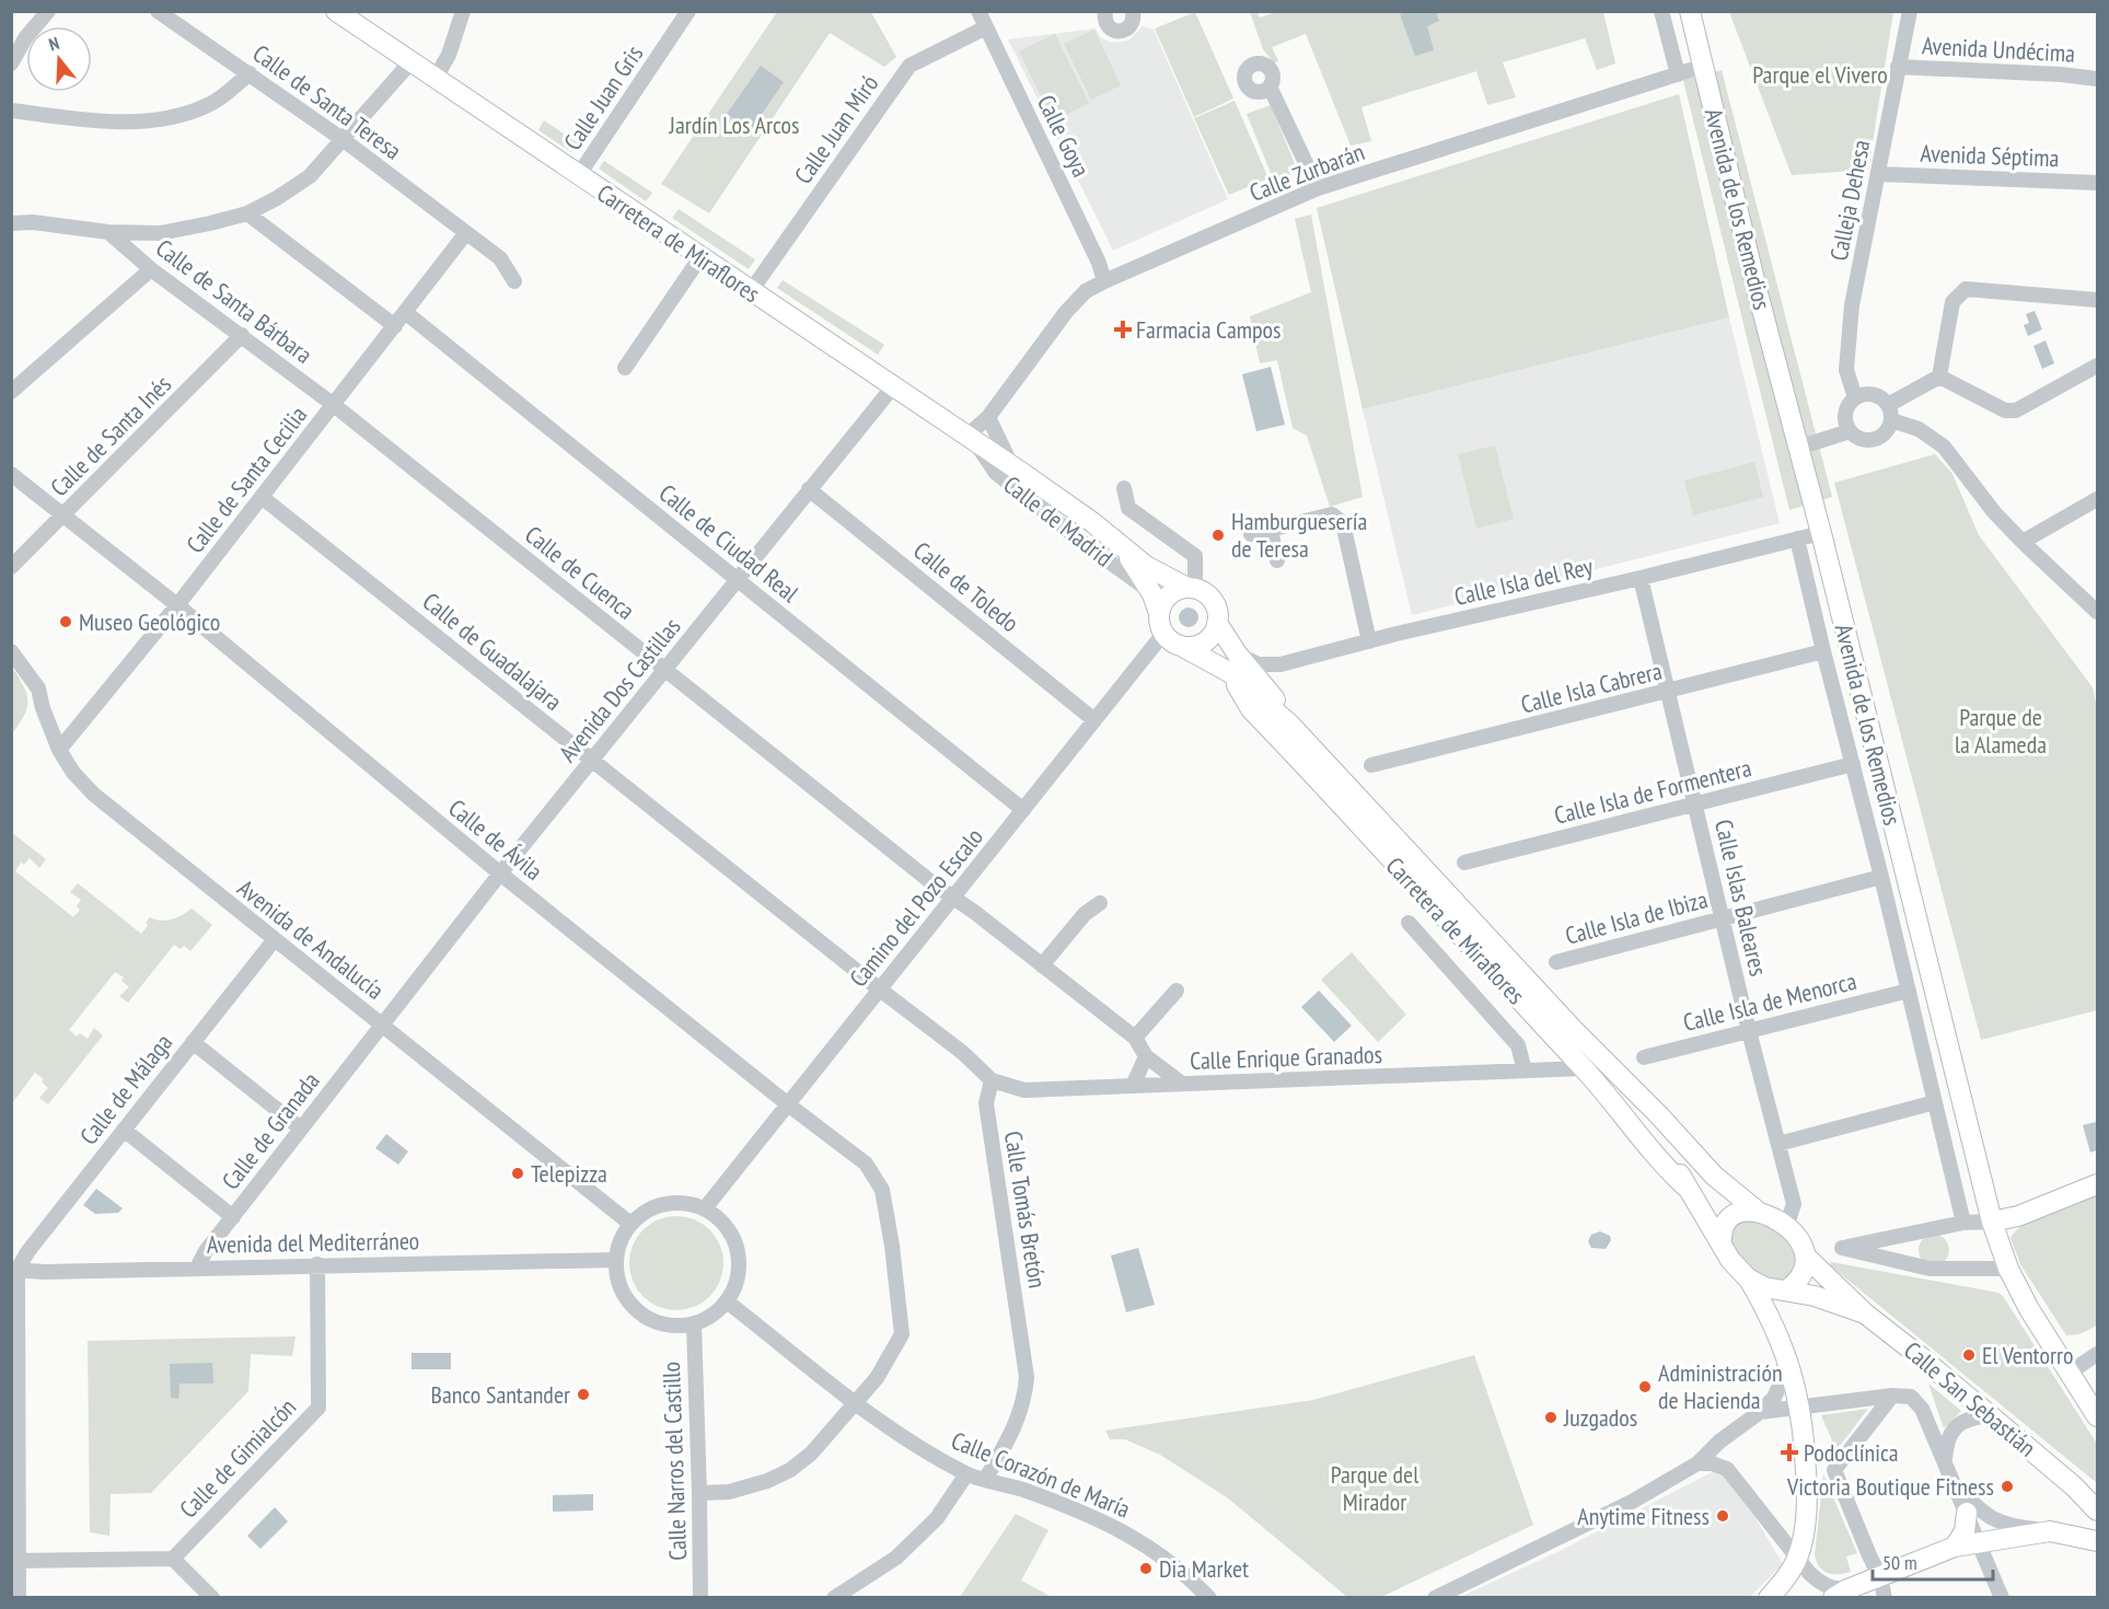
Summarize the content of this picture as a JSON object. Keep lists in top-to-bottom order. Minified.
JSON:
{"streets":{"main road":["Avenida de los Remedios","Carretera de Miraflores","Calle de Madrid","Calle San Sebastián"],"street":["Avenida Undécima","Calle Juan Gris","Calle de Santa Teresa","Calle Juan Miró","Calle Goya","Avenida Séptima","Calle Zurbarán","Calleja Dehesa","Calle de Santa Bárbara","Calle de Santa Inés","Calle de Santa Cecilia","Calle de Ciudad Real","Calle de Cuenca","Calle Isla del Rey","Calle de Toledo","Calle de Guadalajara","Calle Isla Cabrera","Avenida Dos Castillas","Calle Isla de Formentera","Calle de Ávila","Calle Islas Baleares","Camino del Pozo Escalo","Calle Isla de Ibiza","Avenida de Andalucía","Calle Isla de Menorca","Calle Enrique Granados","Calle de Málaga","Calle de Granada","Calle Tomás Bretón","Avenida del Mediterráneo","Calle de Gimialcón","Calle Narros del Castillo","Calle Corazón de María"]},"crossings":[["Avenida Undécima","Calleja Dehesa"],["Calle Juan Gris","Carretera de Miraflores"],["Calle de Santa Teresa","Calle de Santa Cecilia"],["Calle Juan Miró","Calle Goya"],["Calle Juan Miró","Carretera de Miraflores"],["Calle Goya","Calle Zurbarán"],["Avenida Séptima","Calleja Dehesa"],["Calle Zurbarán","Avenida de los Remedios"],["Calle Zurbarán","Carretera de Miraflores"],["Calle Zurbarán","Calle de Madrid"],["Avenida de los Remedios","Calle Isla del Rey"],["Avenida de los Remedios","Calle Isla Cabrera"],["Avenida de los Remedios","Calle Isla de Formentera"],["Avenida de los Remedios","Calle Isla de Ibiza"],["Avenida de los Remedios","Calle Isla de Menorca"],["Carretera de Miraflores","Calle de Madrid"],["Carretera de Miraflores","Calle Isla del Rey"],["Carretera de Miraflores","Avenida Dos Castillas"],["Carretera de Miraflores","Calle Islas Baleares"],["Carretera de Miraflores","Camino del Pozo Escalo"],["Carretera de Miraflores","Calle Enrique Granados"],["Carretera de Miraflores","Calle San Sebastián"],["Calle de Santa Bárbara","Calle de Santa Inés"],["Calle de Santa Bárbara","Calle de Santa Cecilia"],["Calle de Santa Bárbara","Calle de Cuenca"],["Calle de Santa Inés","Calle de Ávila"],["Calle de Santa Cecilia","Calle de Ciudad Real"],["Calle de Santa Cecilia","Calle de Cuenca"],["Calle de Santa Cecilia","Calle de Guadalajara"],["Calle de Santa Cecilia","Calle de Ávila"],["Calle de Santa Cecilia","Avenida de Andalucía"],["Calle de Madrid","Camino del Pozo Escalo"],["Calle de Ciudad Real","Avenida Dos Castillas"],["Calle de Ciudad Real","Camino del Pozo Escalo"],["Calle de Cuenca","Avenida Dos Castillas"],["Calle de Cuenca","Camino del Pozo Escalo"],["Calle Isla del Rey","Calle Islas Baleares"],["Calle de Toledo","Avenida Dos Castillas"],["Calle de Toledo","Camino del Pozo Escalo"],["Calle de Guadalajara","Avenida Dos Castillas"],["Calle de Guadalajara","Camino del Pozo Escalo"],["Calle Isla Cabrera","Calle Islas Baleares"],["Avenida Dos Castillas","Calle de Ávila"],["Avenida Dos Castillas","Avenida de Andalucía"],["Avenida Dos Castillas","Calle de Granada"],["Calle Isla de Formentera","Calle Islas Baleares"],["Calle de Ávila","Camino del Pozo Escalo"],["Calle de Ávila","Calle Narros del Castillo"],["Calle de Ávila","Calle Corazón de María"],["Calle Islas Baleares","Calle Isla de Ibiza"],["Calle Islas Baleares","Calle Isla de Menorca"],["Calle Islas Baleares","Calle San Sebastián"],["Camino del Pozo Escalo","Avenida de Andalucía"],["Camino del Pozo Escalo","Avenida del Mediterráneo"],["Camino del Pozo Escalo","Calle Narros del Castillo"],["Camino del Pozo Escalo","Calle Corazón de María"],["Avenida de Andalucía","Calle de Málaga"],["Avenida de Andalucía","Calle de Granada"],["Avenida de Andalucía","Avenida del Mediterráneo"],["Avenida de Andalucía","Calle Narros del Castillo"],["Avenida de Andalucía","Calle Corazón de María"],["Calle Enrique Granados","Calle Tomás Bretón"],["Calle de Málaga","Avenida del Mediterráneo"],["Calle de Granada","Avenida del Mediterráneo"],["Calle Tomás Bretón","Calle Corazón de María"],["Avenida del Mediterráneo","Calle de Gimialcón"],["Avenida del Mediterráneo","Calle Narros del Castillo"],["Avenida del Mediterráneo","Calle Corazón de María"],["Calle Narros del Castillo","Calle Corazón de María"]],"parks":["Parque el Vivero","Jardín Los Arcos","Parque de la Alameda","Parque del Mirador"],"places":{"health":["Farmacia Campos","Podoclínica"],"other":["Hamburguesería de Teresa","Museo Geológico","Telepizza","El Ventorro","Administración de Hacienda","Banco Santander","Juzgados","Victoria Boutique Fitness","Anytime Fitness","Dia Market"]},"scale_bar":"50 m","north":"top"}
